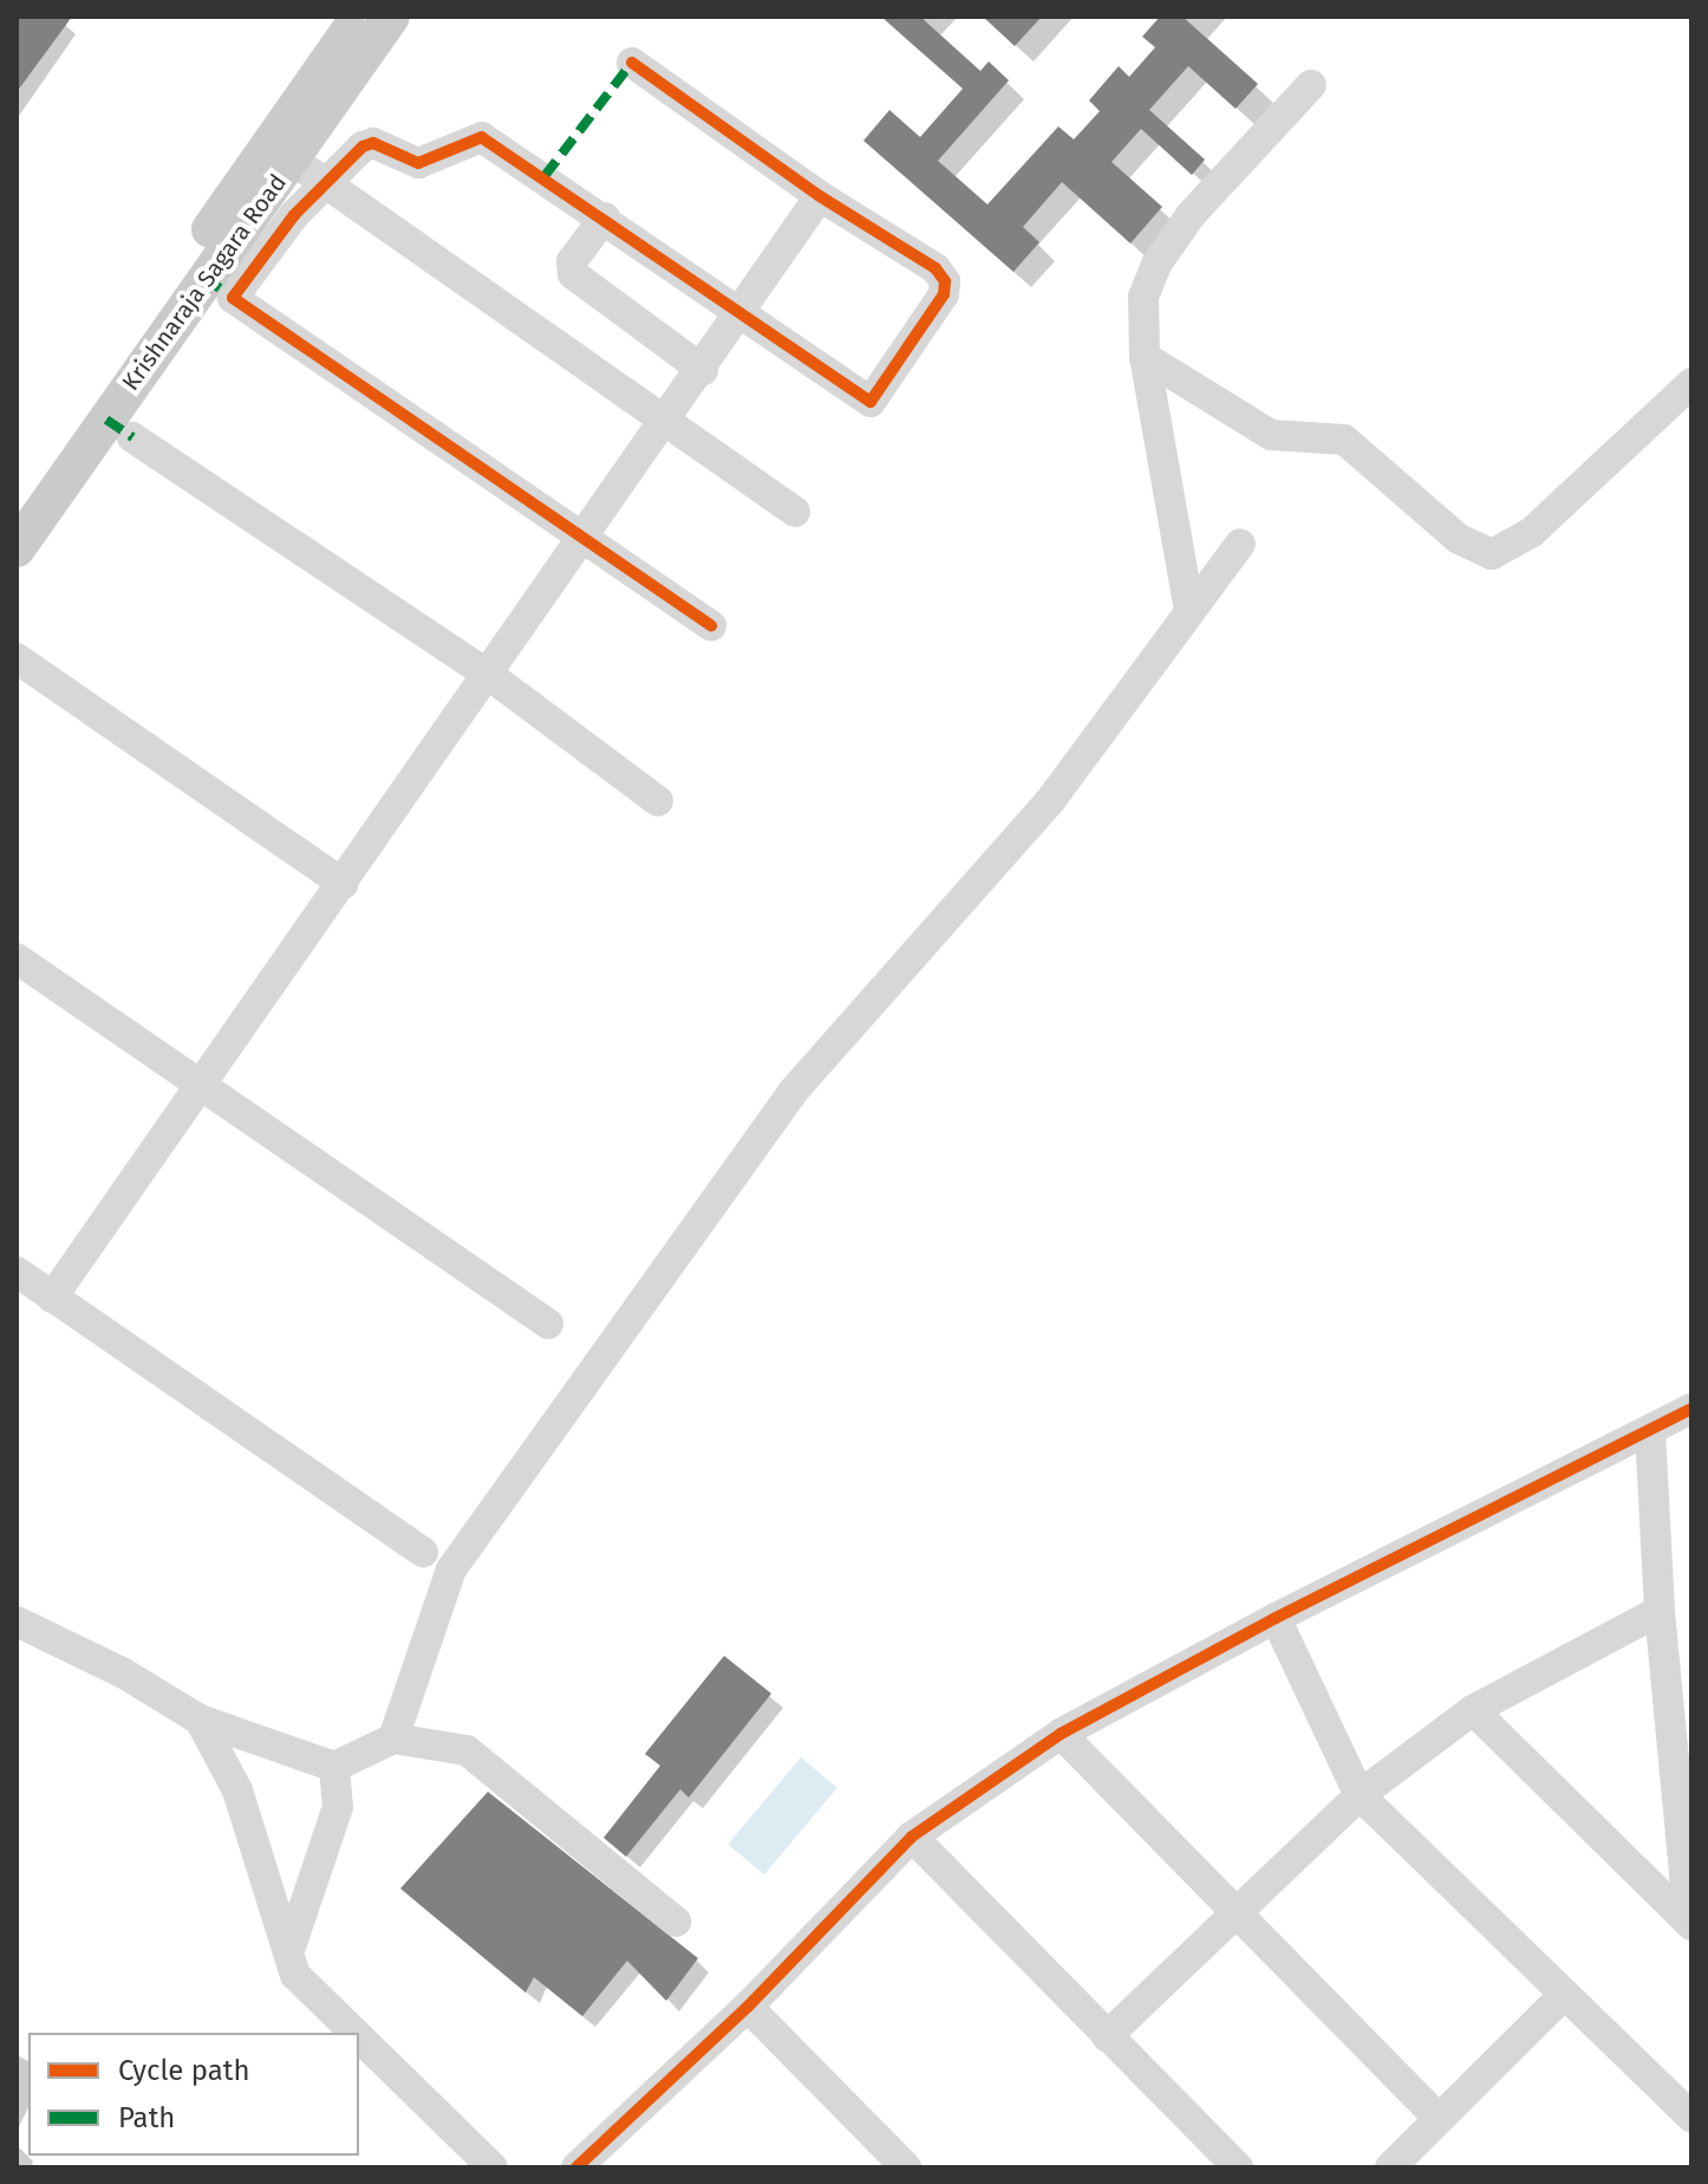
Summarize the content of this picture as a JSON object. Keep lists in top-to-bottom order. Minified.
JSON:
{"streets":{"main road":["Krishnaraja Sagara Road"]},"legend":["Cycle path","Path"]}
